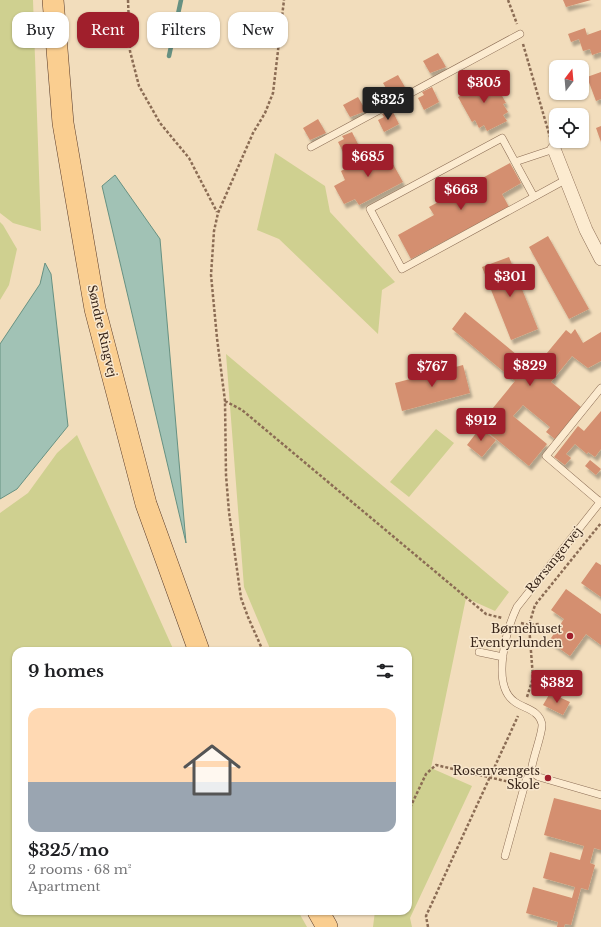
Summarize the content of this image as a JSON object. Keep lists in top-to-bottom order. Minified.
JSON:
{"streets":{"main road":["Søndre Ringvej"],"lane":["Rørsangervej"]},"places":["Børnehuset Eventyrlunden","Rosenvængets Skole"],"north":"top","page":{"chip":["Buy","Rent","Filters","New"],"price":["$305","$325","$685","$663","$301","$829","$767","$912","$382"],"heading":"9 homes","list":[{"name":"$325/mo","note":"2 rooms · 68 m² · Apartment"}]}}
